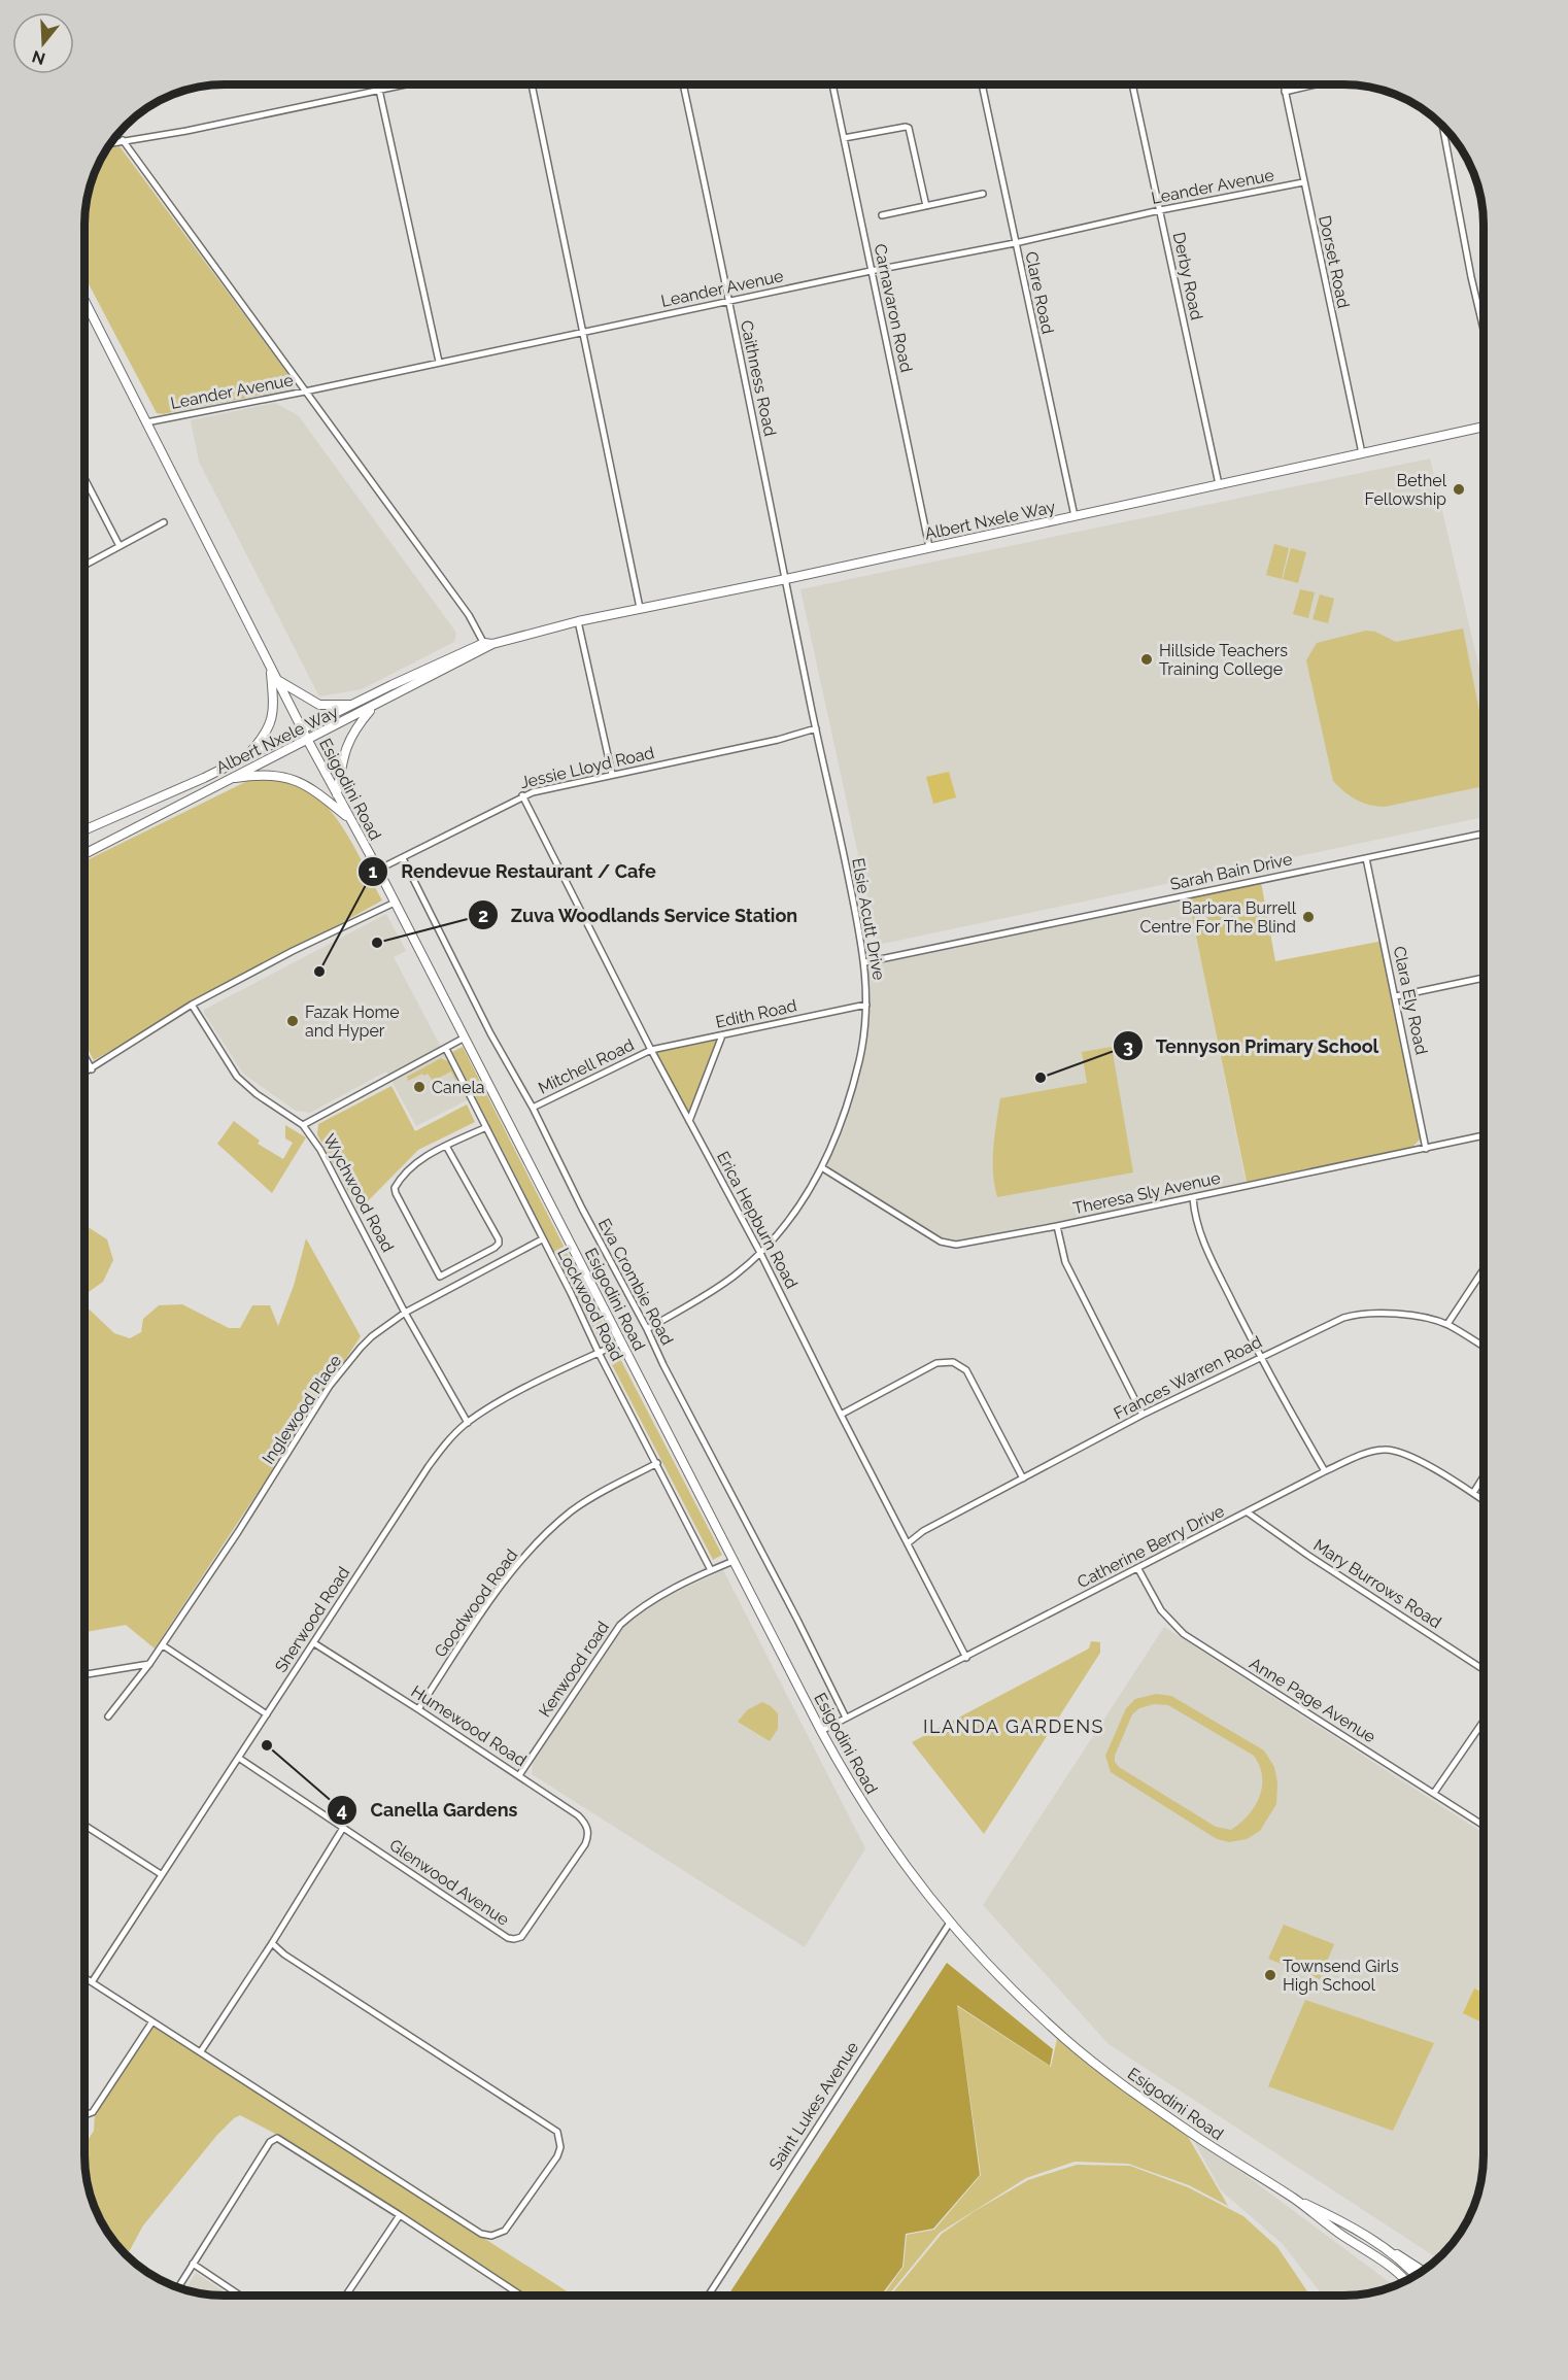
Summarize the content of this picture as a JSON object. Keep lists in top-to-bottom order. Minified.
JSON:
{"streets":{"main road":["Albert Nxele Way","Esigodini Road"],"street":["Leander Avenue","Dorset Road","Derby Road","Clare Road","Carnavaron Road","Caithness Road","Jessie Lloyd Road","Sarah Bain Drive","Elsie Acutt Drive","Clara Ely Road","Edith Road","Mitchell Road","Wychwood Road","Theresa Sly Avenue","Erica Hepburn Road","Eva Crombie Road","Lockwood Road","Frances Warren Road","Inglewood Place","Catherine Berry Drive","Mary Burrows Road","Goodwood Road","Sherwood Road","Kenwood road","Anne Page Avenue","Humewood Road","Glenwood Avenue","Saint Lukes Avenue"]},"crossings":[["Leander Avenue","Dorset Road"],["Leander Avenue","Derby Road"],["Leander Avenue","Clare Road"],["Leander Avenue","Carnavaron Road"],["Leander Avenue","Caithness Road"],["Leander Avenue","Esigodini Road"],["Dorset Road","Albert Nxele Way"],["Derby Road","Albert Nxele Way"],["Clare Road","Albert Nxele Way"],["Carnavaron Road","Albert Nxele Way"],["Caithness Road","Albert Nxele Way"],["Caithness Road","Elsie Acutt Drive"],["Albert Nxele Way","Esigodini Road"],["Albert Nxele Way","Elsie Acutt Drive"],["Jessie Lloyd Road","Esigodini Road"],["Jessie Lloyd Road","Elsie Acutt Drive"],["Jessie Lloyd Road","Erica Hepburn Road"],["Jessie Lloyd Road","Eva Crombie Road"],["Esigodini Road","Catherine Berry Drive"],["Esigodini Road","Sherwood Road"],["Esigodini Road","Kenwood road"],["Esigodini Road","Saint Lukes Avenue"],["Sarah Bain Drive","Elsie Acutt Drive"],["Sarah Bain Drive","Clara Ely Road"],["Elsie Acutt Drive","Edith Road"],["Elsie Acutt Drive","Theresa Sly Avenue"],["Elsie Acutt Drive","Erica Hepburn Road"],["Elsie Acutt Drive","Eva Crombie Road"],["Clara Ely Road","Theresa Sly Avenue"],["Edith Road","Mitchell Road"],["Edith Road","Erica Hepburn Road"],["Mitchell Road","Erica Hepburn Road"],["Mitchell Road","Eva Crombie Road"],["Wychwood Road","Inglewood Place"],["Wychwood Road","Sherwood Road"],["Erica Hepburn Road","Frances Warren Road"],["Erica Hepburn Road","Catherine Berry Drive"],["Eva Crombie Road","Catherine Berry Drive"],["Lockwood Road","Inglewood Place"],["Lockwood Road","Goodwood Road"],["Lockwood Road","Sherwood Road"],["Lockwood Road","Kenwood road"],["Catherine Berry Drive","Mary Burrows Road"],["Catherine Berry Drive","Anne Page Avenue"],["Goodwood Road","Humewood Road"],["Sherwood Road","Humewood Road"],["Sherwood Road","Glenwood Avenue"],["Kenwood road","Humewood Road"],["Humewood Road","Glenwood Avenue"]],"districts":["ILANDA GARDENS"],"places":["Bethel Fellowship","Hillside Teachers Training College","Barbara Burrell Centre For The Blind","Zuva Woodlands Service Station","Rendevue Restaurant / Cafe","Fazak Home and Hyper","Tennyson Primary School","Canela","Canella Gardens","Townsend Girls High School"],"north":"bottom"}
